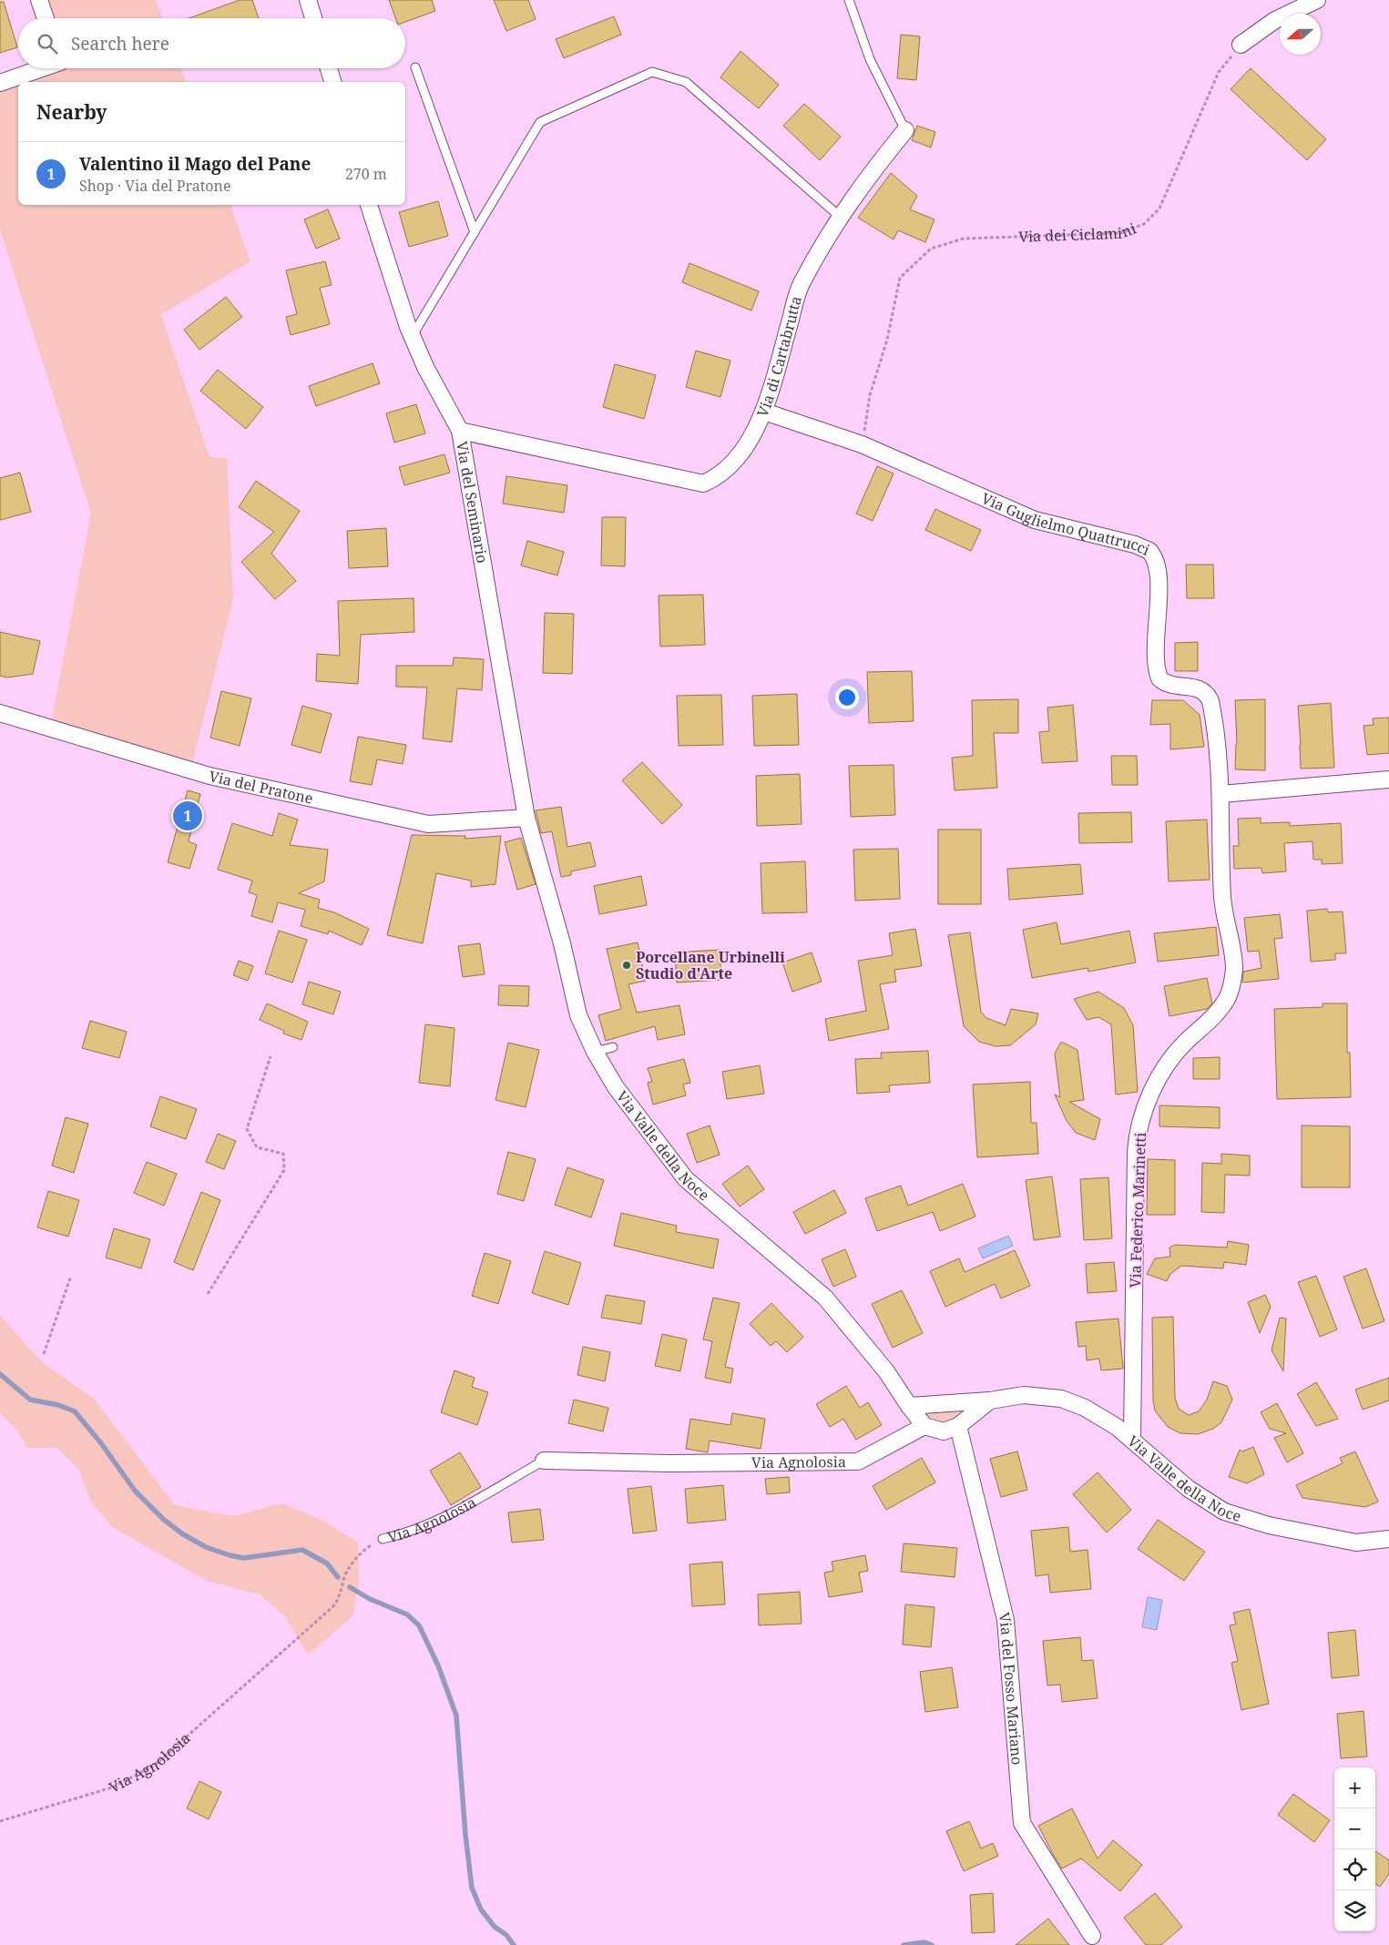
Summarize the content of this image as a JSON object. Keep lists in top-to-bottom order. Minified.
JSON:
{"streets":{"street":["Via di Cartabrutta","Via del Seminario","Via Guglielmo Quattrucci","Via del Pratone","Via Valle della Noce","Via Federico Marinetti","Via Agnolosia","Via del Fosso Mariano"],"path":["Via dei Ciclamini"]},"crossings":[["Via dei Ciclamini","Via Guglielmo Quattrucci"],["Via di Cartabrutta","Via del Seminario"],["Via di Cartabrutta","Via Guglielmo Quattrucci"],["Via del Seminario","Via del Pratone"],["Via del Seminario","Via Valle della Noce"],["Via Guglielmo Quattrucci","Via Federico Marinetti"],["Via del Pratone","Via Valle della Noce"],["Via Valle della Noce","Via Federico Marinetti"],["Via Valle della Noce","Via Agnolosia"]],"places":["Porcellane Urbinelli Studio d'Arte"],"north":"left","page":{"search":"Search here","heading":"Nearby","list":[{"mark":"1","name":"Valentino il Mago del Pane","note":"Shop · Via del Pratone","value":"270 m"}],"pins":"1","map_buttons":["+","−"]}}
